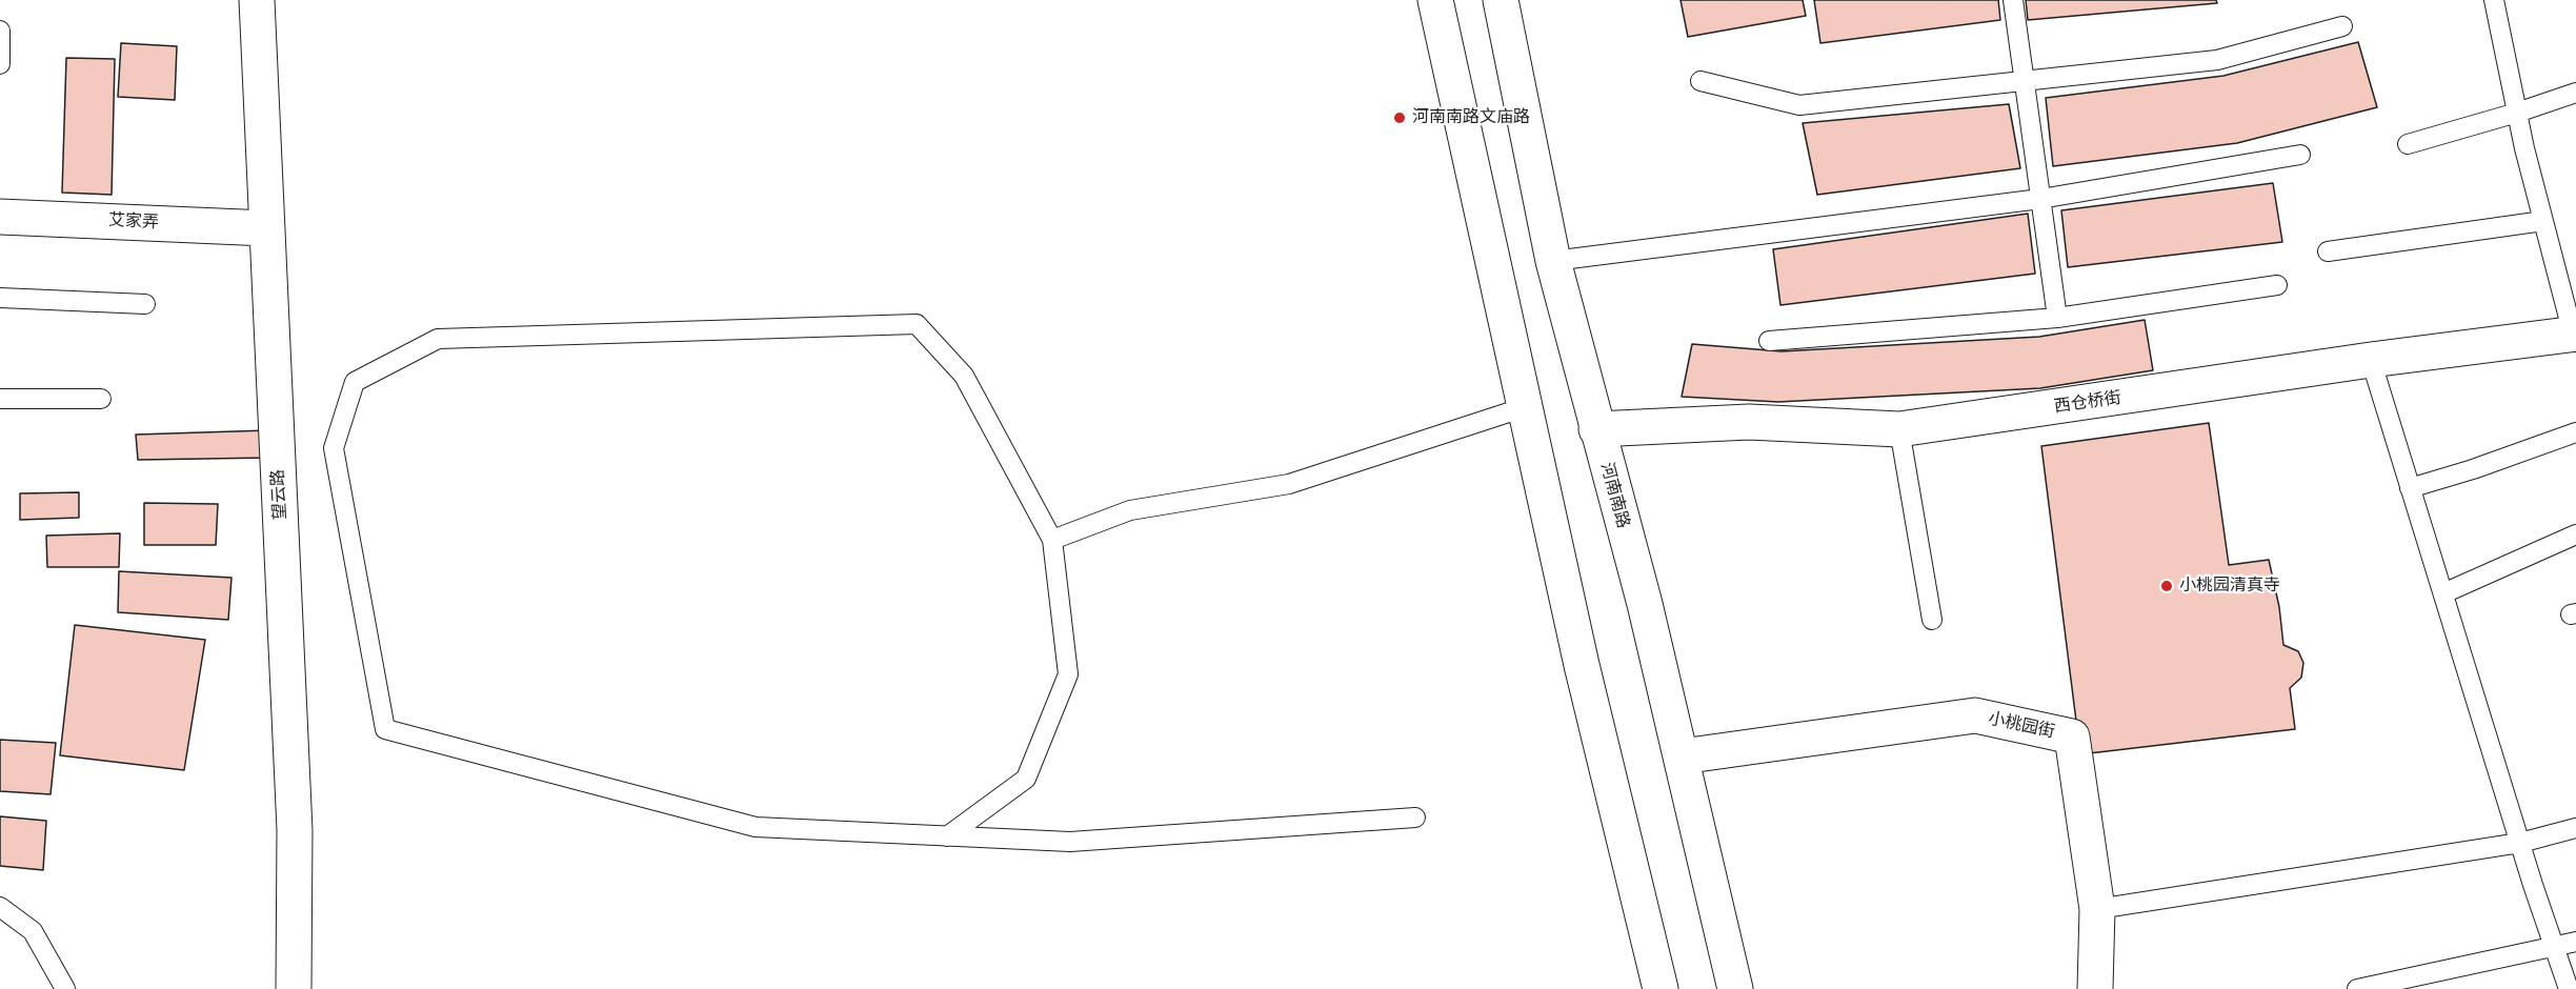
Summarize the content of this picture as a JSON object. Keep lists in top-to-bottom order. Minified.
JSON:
{"streets":{"street":["艾家弄","西仓桥街","望云路","河南南路","小桃园街"]},"crossings":[["艾家弄","望云路"],["西仓桥街","河南南路"],["河南南路","小桃园街"]],"places":["河南南路文庙路","小桃园清真寺"]}
